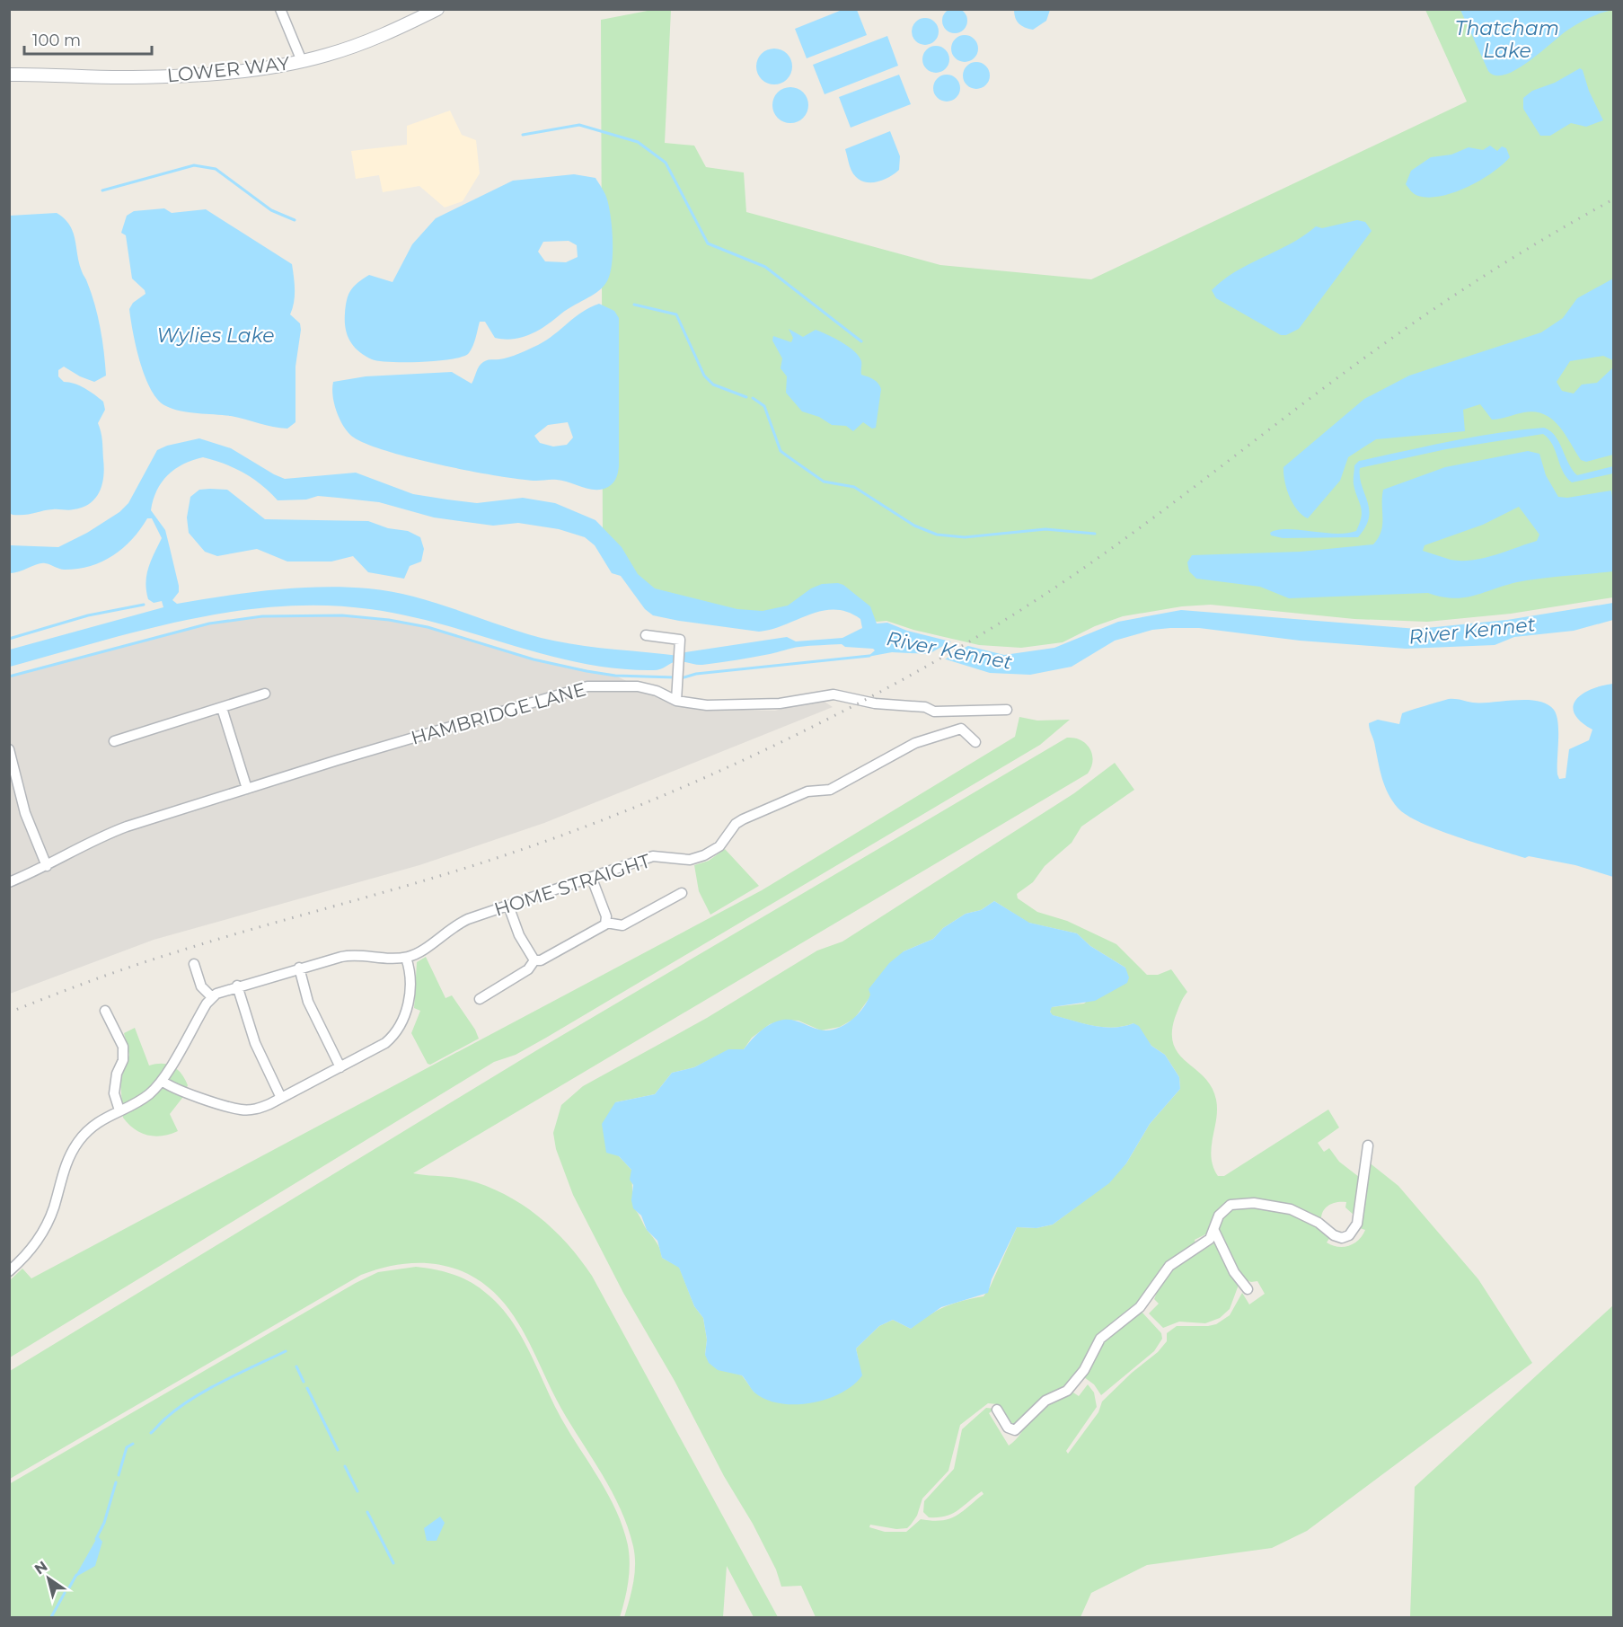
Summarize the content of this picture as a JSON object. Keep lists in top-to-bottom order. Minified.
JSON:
{"streets":{"street":["LOWER WAY","HAMBRIDGE LANE","HOME STRAIGHT"]},"water":["Thatcham Lake","Wylies Lake","River Kennet"],"scale_bar":"100 m","north":"top left"}
